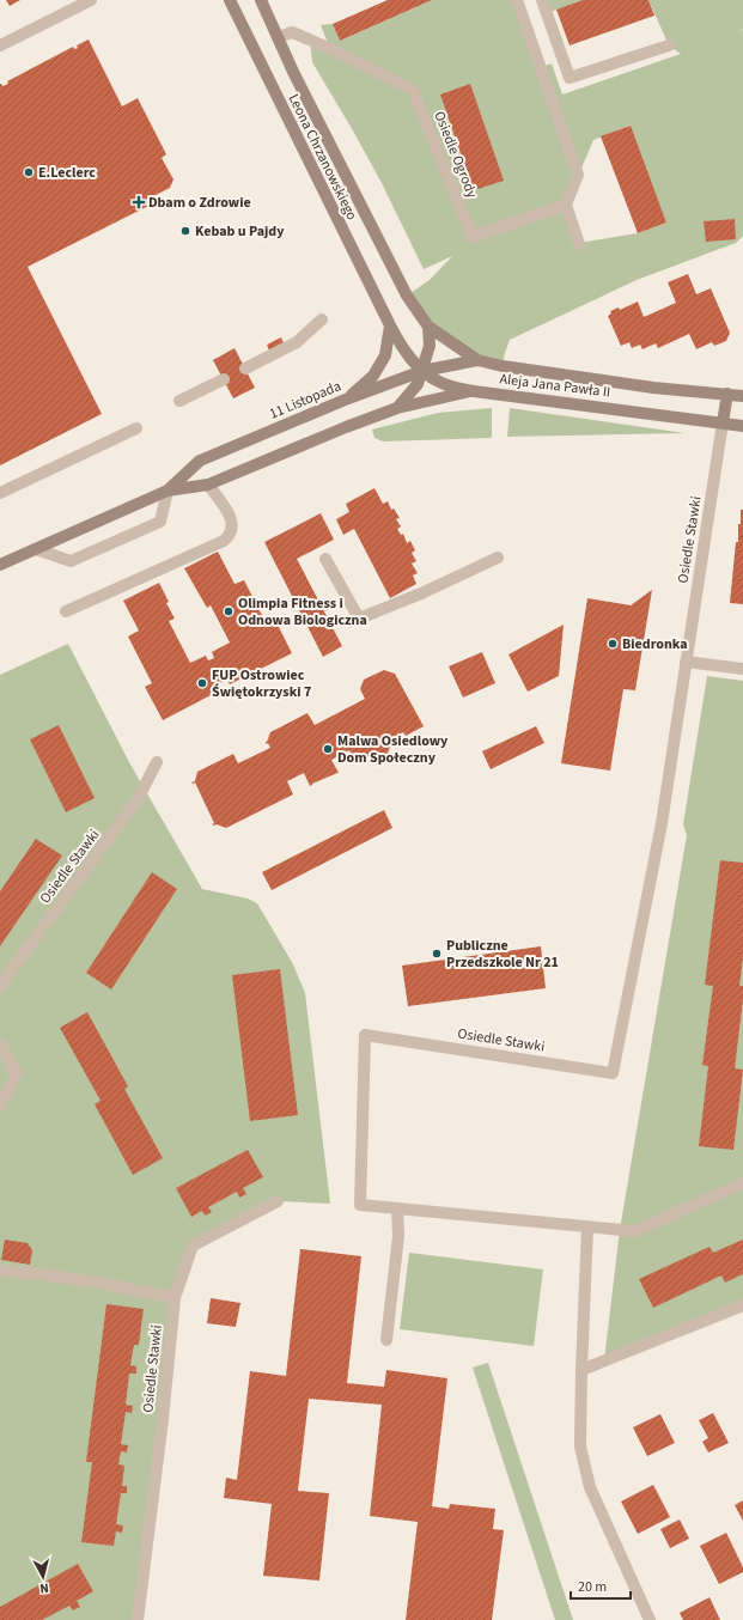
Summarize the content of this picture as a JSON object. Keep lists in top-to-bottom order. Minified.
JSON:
{"streets":{"street":["Osiedle Ogrody","Leona Chrzanowskiego","Aleja Jana Pawła II","11 Listopada","Osiedle Stawki"]},"crossings":[["Osiedle Ogrody","Leona Chrzanowskiego"],["Leona Chrzanowskiego","Aleja Jana Pawła II"],["Leona Chrzanowskiego","11 Listopada"],["Aleja Jana Pawła II","11 Listopada"],["Aleja Jana Pawła II","Osiedle Stawki"]],"places":{"other":["E.Leclerc","Kebab u Pajdy","Olimpia Fitness i Odnowa Biologiczna","Biedronka","FUP Ostrowiec Świętokrzyski 7","Malwa Osiedlowy Dom Społeczny","Publiczne Przedszkole Nr 21"],"health":["Dbam o Zdrowie"]},"scale_bar":"20 m","north":"bottom"}
